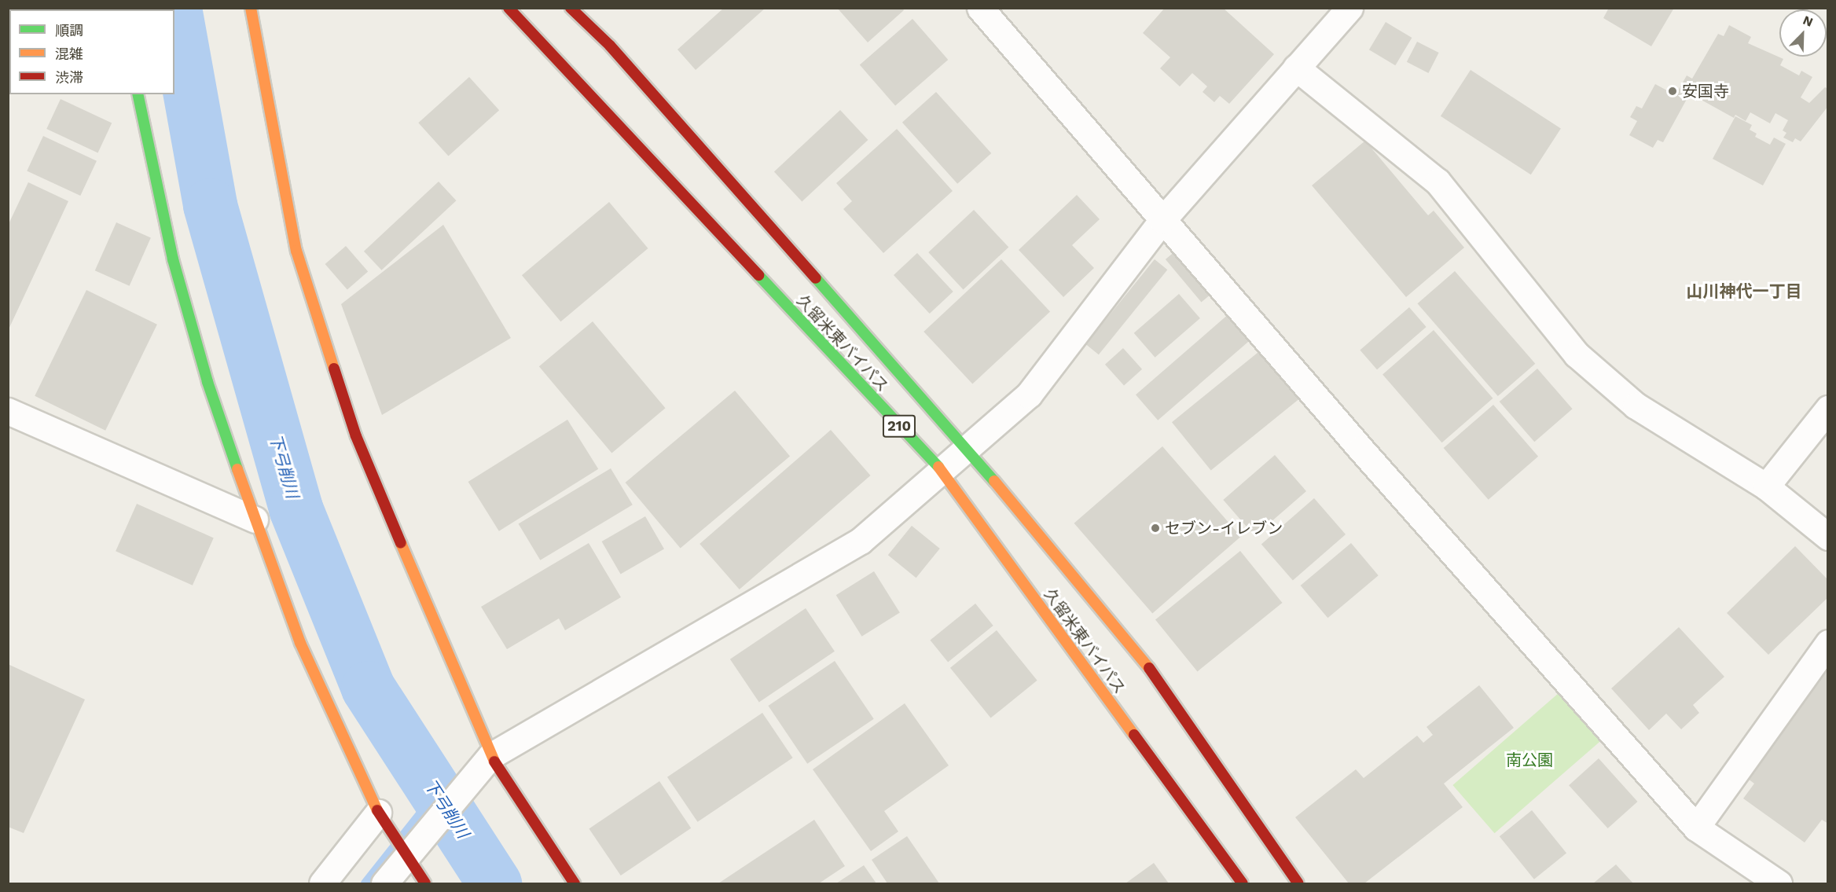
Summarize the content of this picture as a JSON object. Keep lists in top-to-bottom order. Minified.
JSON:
{"streets":{"main road":["久留米東バイパス","210"]},"districts":["山川神代一丁目"],"water":["下弓削川"],"parks":["南公園"],"places":["安国寺","セブン-イレブン"],"legend":["順調","混雑","渋滞"],"north":"top right"}
